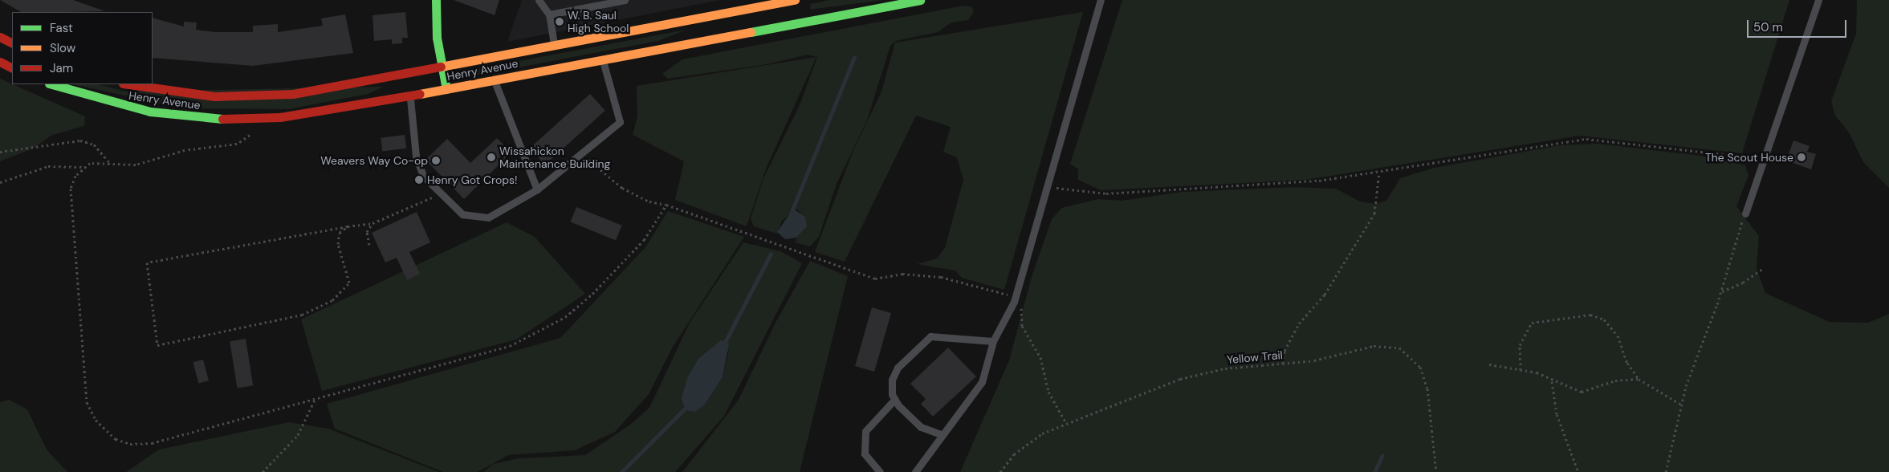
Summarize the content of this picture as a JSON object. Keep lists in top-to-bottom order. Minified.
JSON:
{"streets":{"main road":["Henry Avenue"],"path":["Yellow Trail"]},"places":["W. B. Saul High School","Wissahickon Maintenance Building","The Scout House","Weavers Way Co-op","Henry Got Crops!"],"legend":["Fast","Slow","Jam"],"scale_bar":"50 m"}
